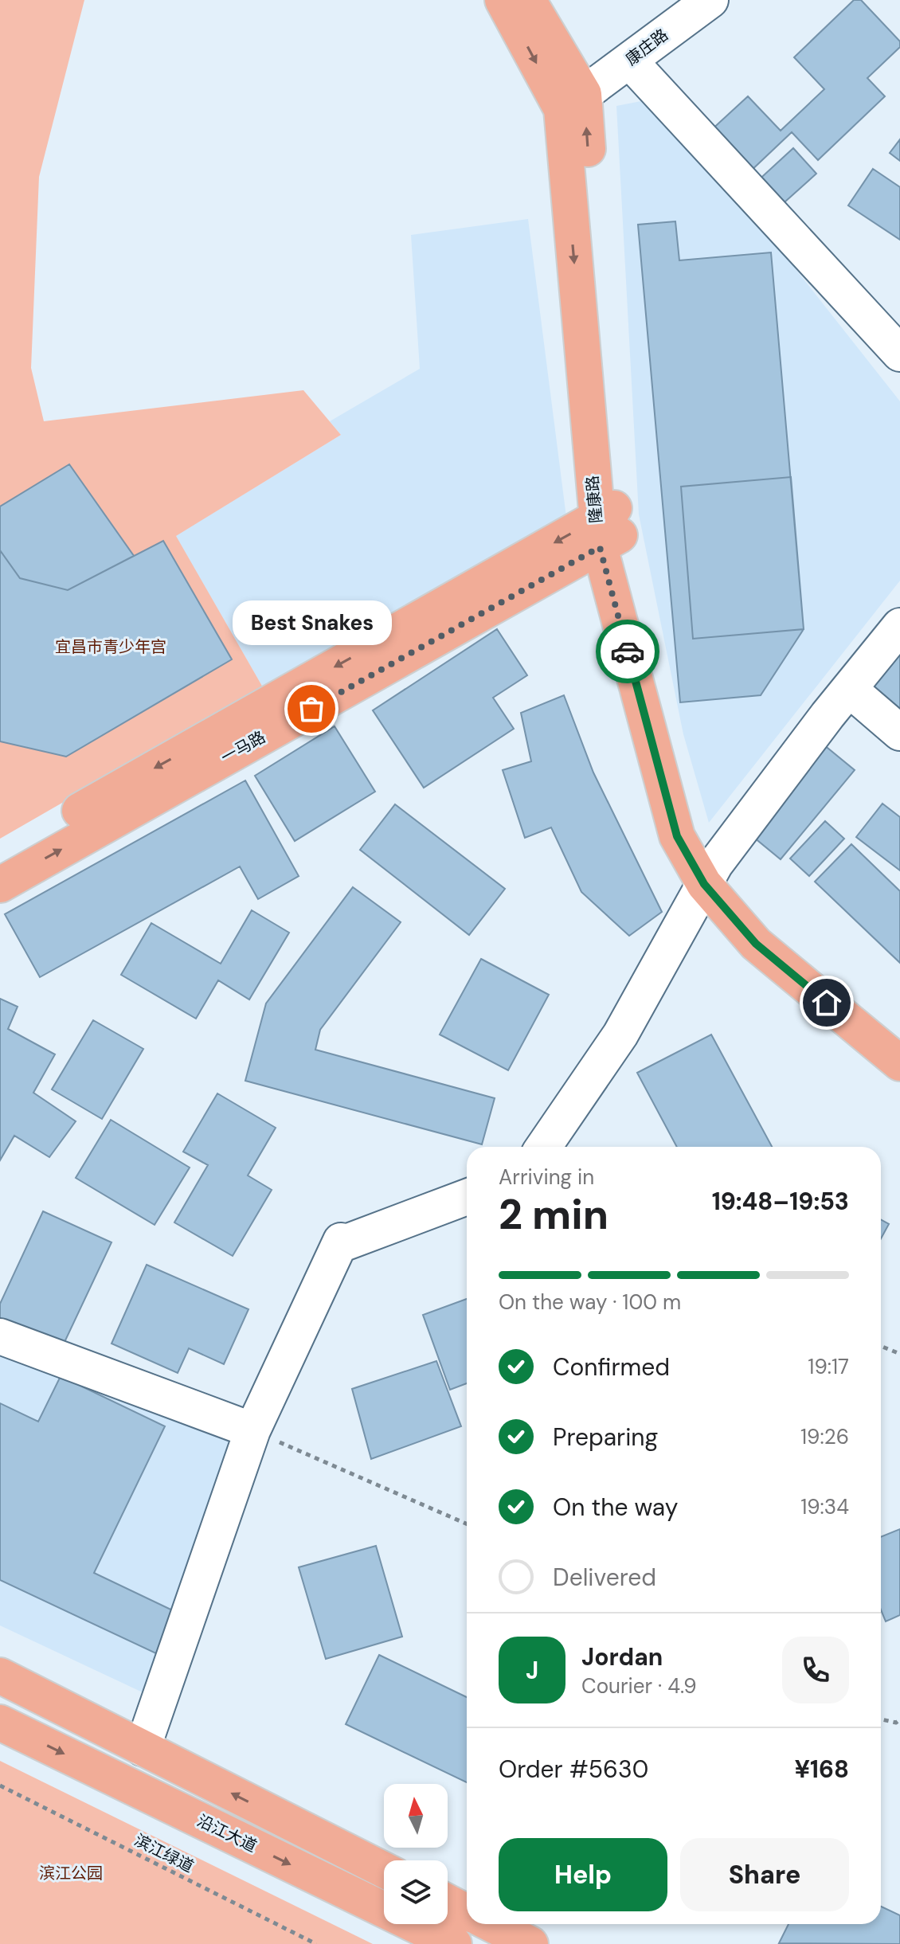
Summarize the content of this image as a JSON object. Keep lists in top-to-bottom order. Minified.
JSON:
{"streets":{"main road":["隆康路","一马路","沿江大道"],"street":["康庄路"],"path":["滨江绿道"]},"crossings":[["康庄路","隆康路"],["隆康路","一马路"]],"parks":["宜昌市青少年宫","滨江公园"],"places":["Best Snakes"],"north":"top","page":{"bubble":"Best Snakes","heading":["2 min","Arriving in","19:48–19:53"],"panel":["Jordan","Courier · 4.9","Order #5630","¥168"],"bar":"On the way · 100 m","list":[["Confirmed","19:17"],["Preparing","19:26"],["On the way","19:34"],"Delivered"],"round":"J","buttons":["Help","Share"]}}
